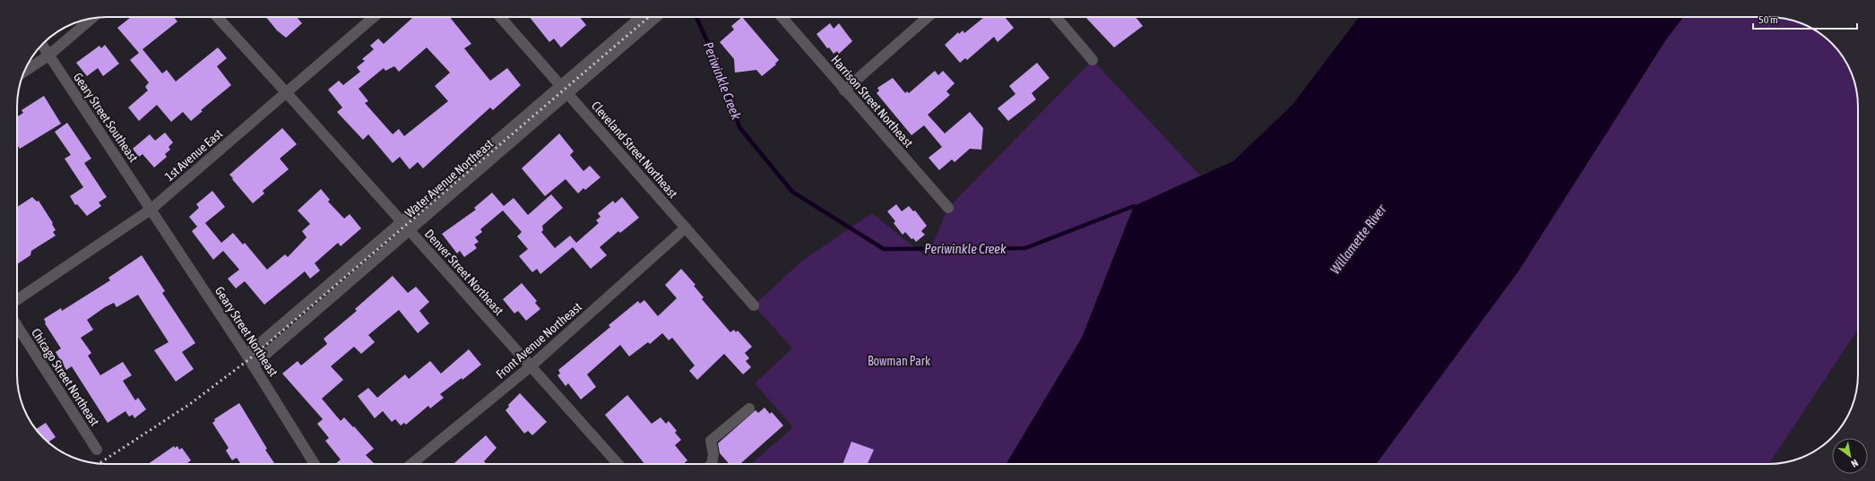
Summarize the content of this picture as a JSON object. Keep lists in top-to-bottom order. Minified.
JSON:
{"streets":{"street":["Harrison Street Northeast","Geary Street Southeast","Cleveland Street Northeast","1st Avenue East","Water Avenue Northeast","Denver Street Northeast","Geary Street Northeast","Front Avenue Northeast","Chicago Street Northeast"]},"crossings":[["Geary Street Southeast","1st Avenue East"],["Geary Street Southeast","Geary Street Northeast"],["Cleveland Street Northeast","Water Avenue Northeast"],["Cleveland Street Northeast","Front Avenue Northeast"],["1st Avenue East","Denver Street Northeast"],["1st Avenue East","Geary Street Northeast"],["Water Avenue Northeast","Denver Street Northeast"],["Water Avenue Northeast","Geary Street Northeast"],["Denver Street Northeast","Front Avenue Northeast"]],"water":["Periwinkle Creek","Willamette River"],"parks":["Bowman Park"],"scale_bar":"50 m","north":"bottom right"}
